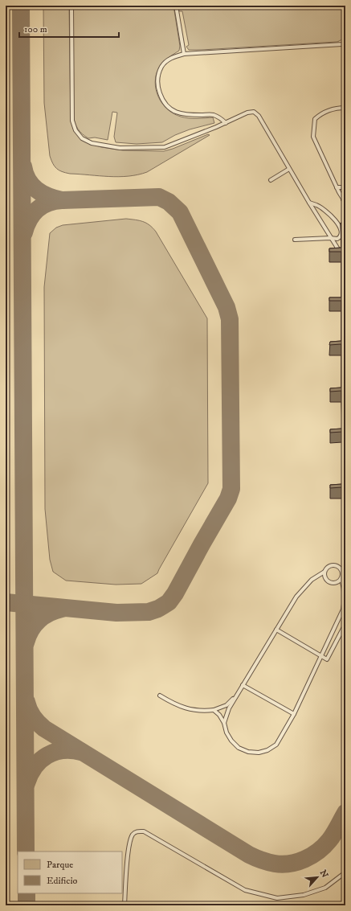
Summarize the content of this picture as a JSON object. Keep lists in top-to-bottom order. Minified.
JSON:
{"legend":["Parque","Edificio"],"scale_bar":"100 m","north":"top right"}
